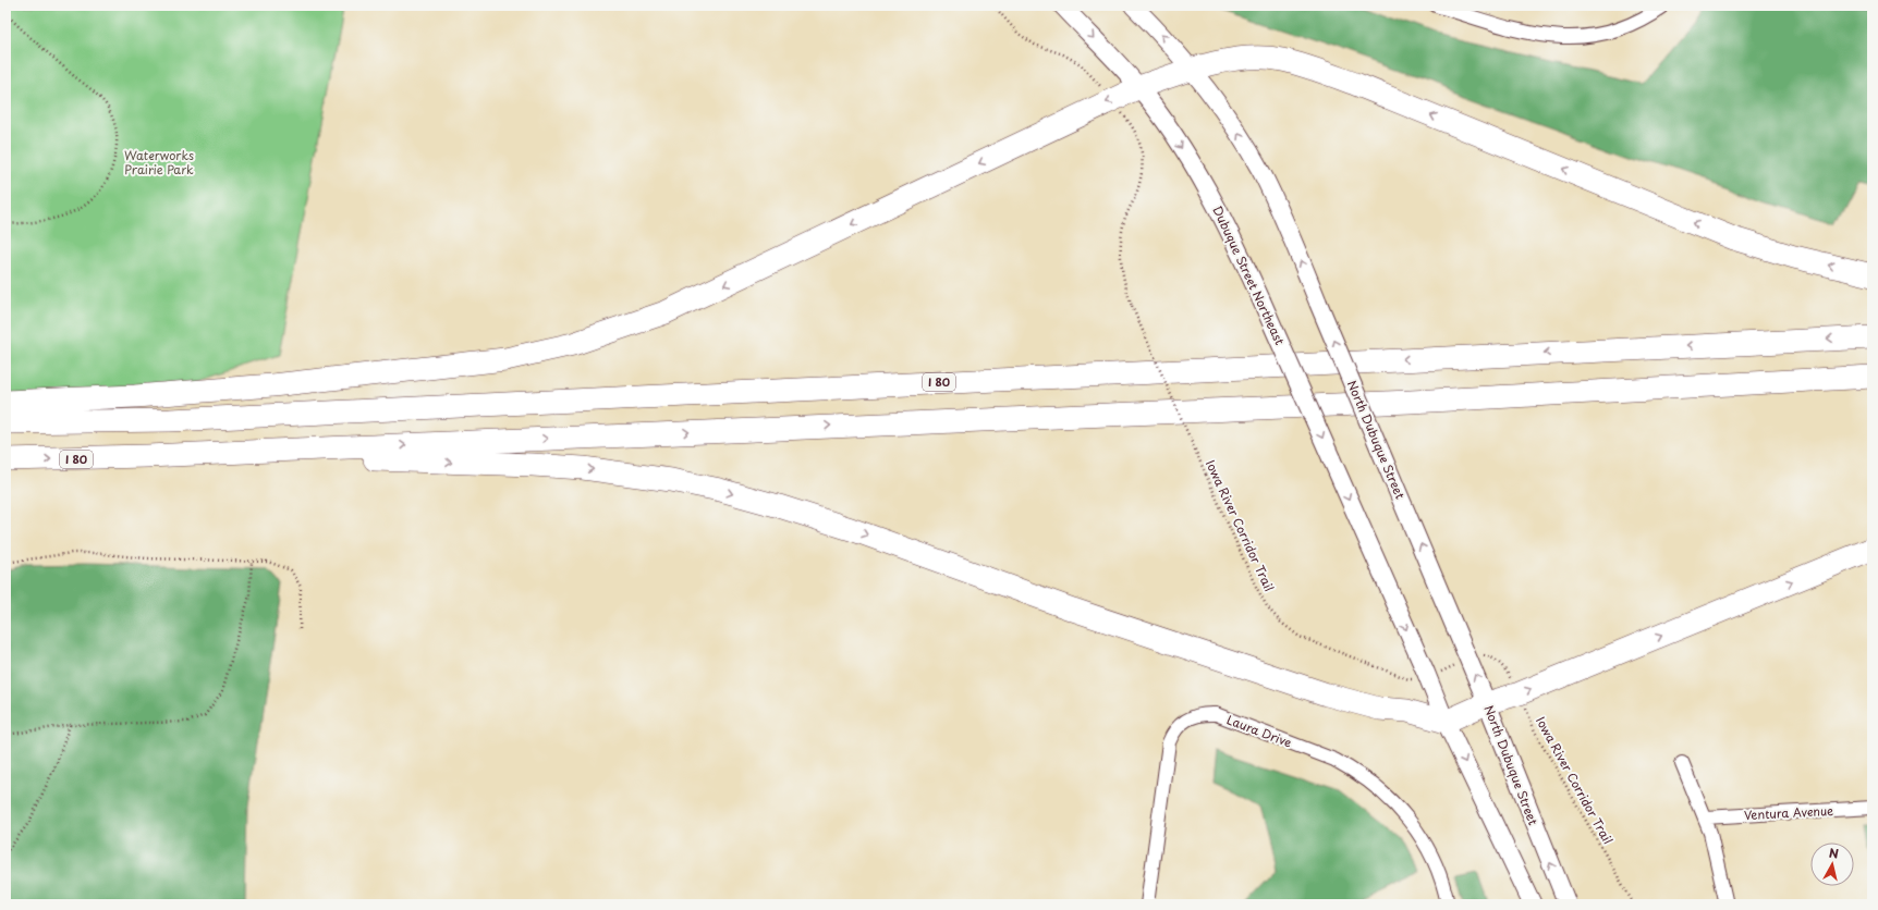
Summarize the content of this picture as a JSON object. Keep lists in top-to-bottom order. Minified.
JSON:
{"streets":{"highway":["I 80"],"main road":["Dubuque Street Northeast","North Dubuque Street"],"street":["Laura Drive","Ventura Avenue"],"path":["Iowa River Corridor Trail"]},"crossings":[["Dubuque Street Northeast","Iowa River Corridor Trail"],["North Dubuque Street","Iowa River Corridor Trail"]],"one_way":["Dubuque Street Northeast","North Dubuque Street"],"parks":["Waterworks Prairie Park"],"north":"top"}
